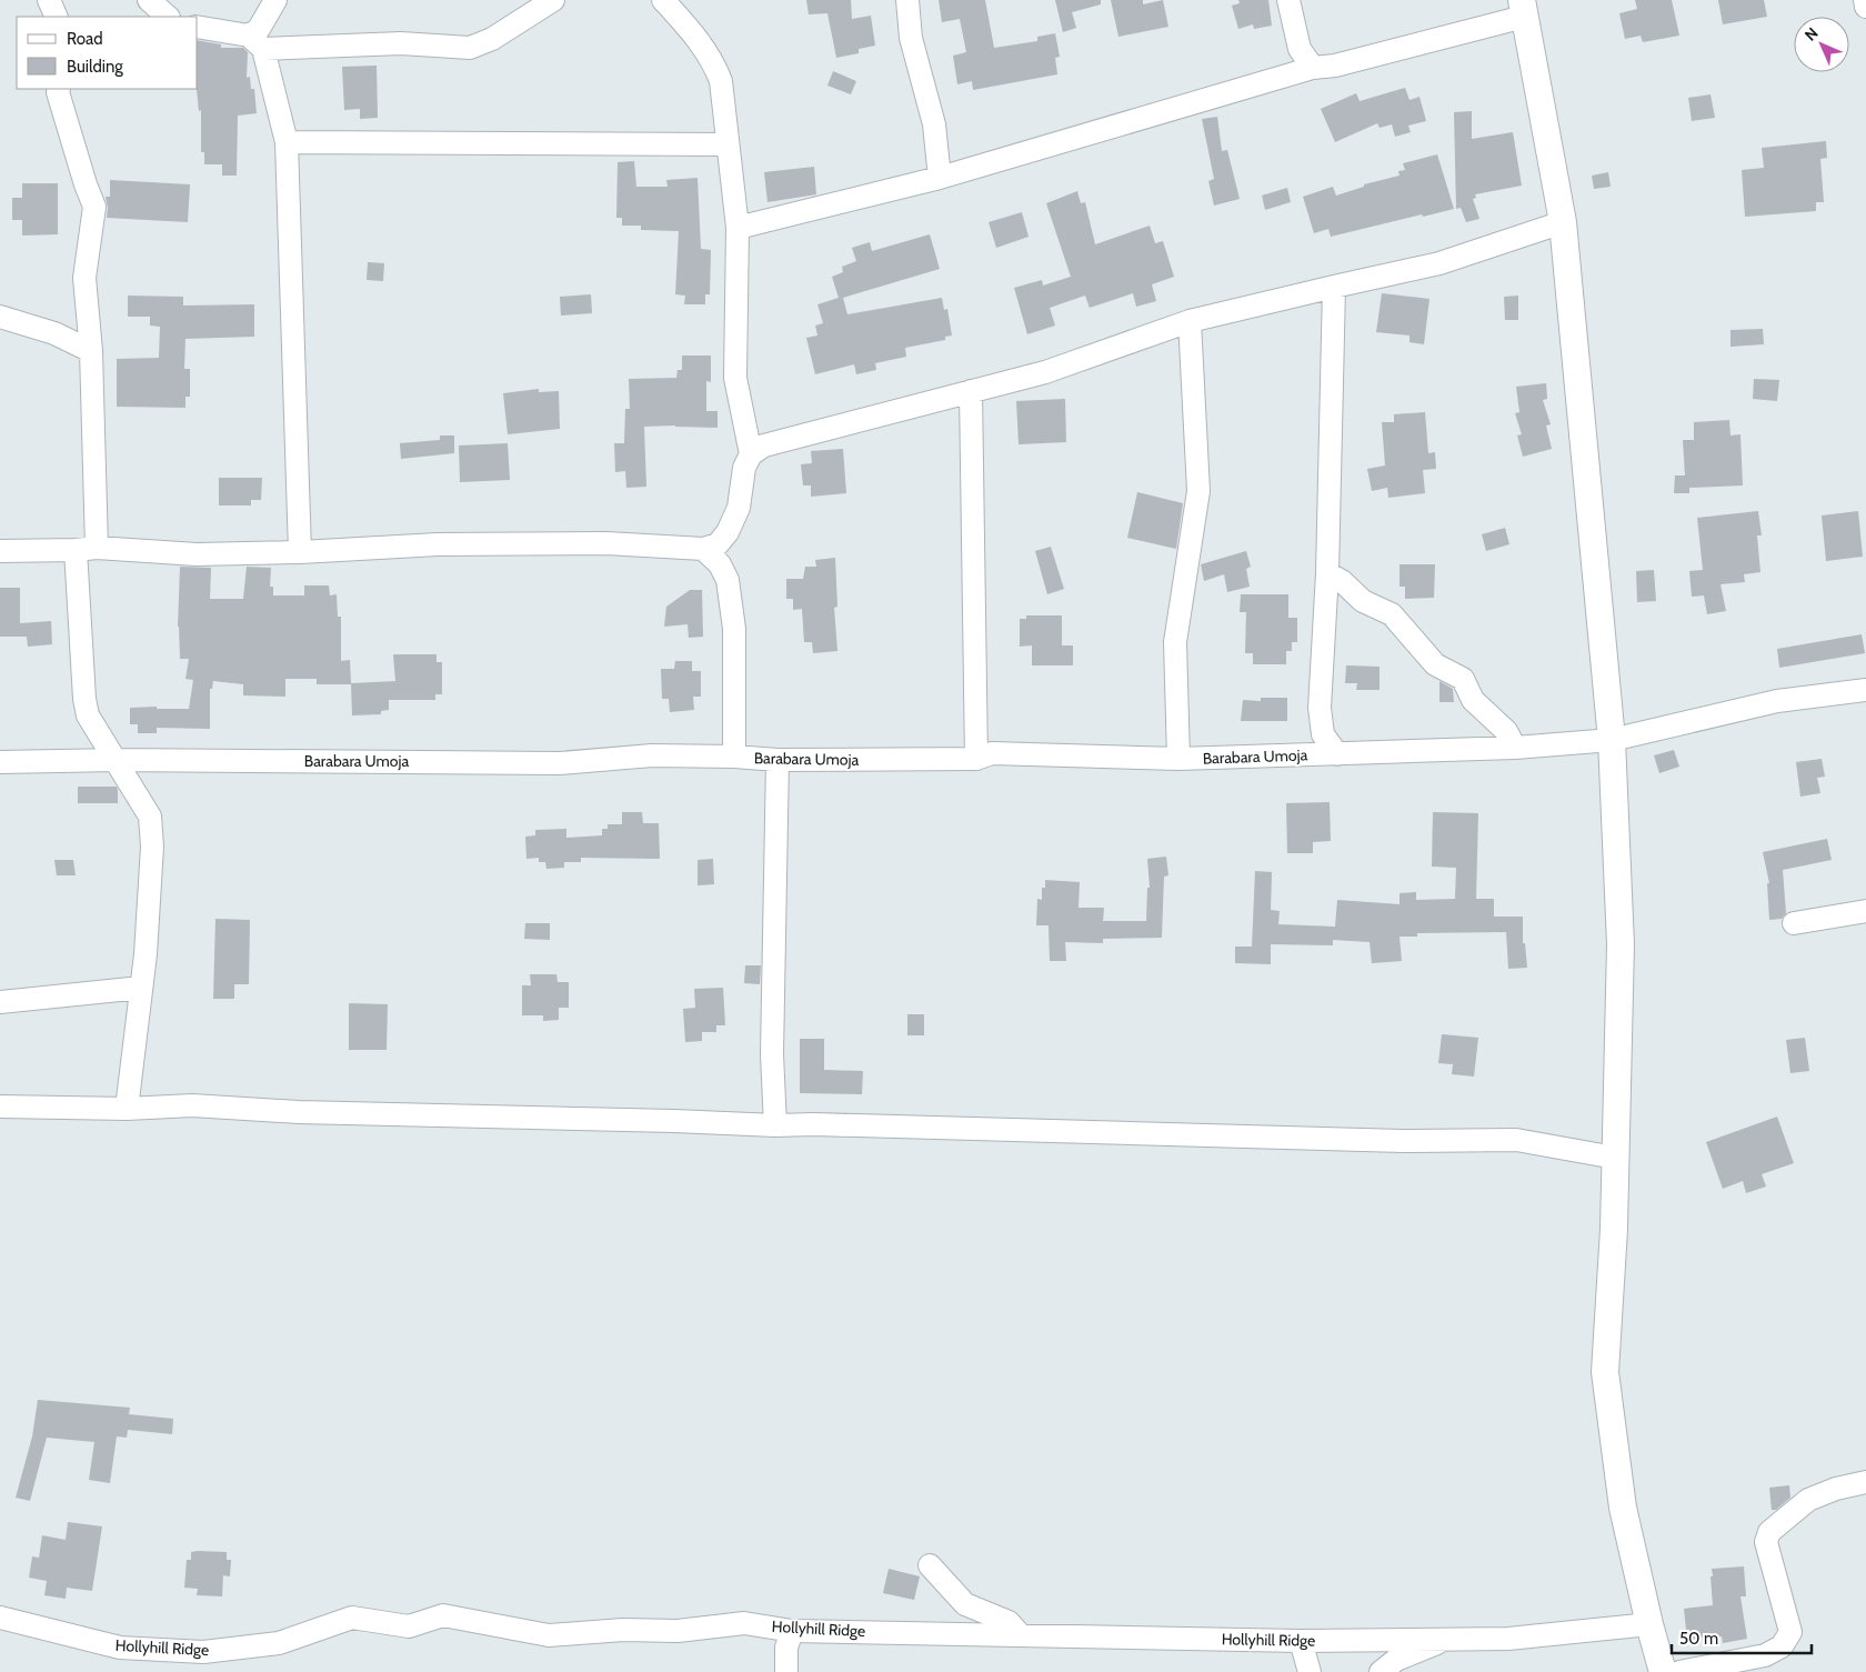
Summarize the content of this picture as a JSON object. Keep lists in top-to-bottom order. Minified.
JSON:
{"streets":{"street":["Barabara Umoja","Hollyhill Ridge"]},"legend":["Road","Building"],"scale_bar":"50 m","north":"top left"}
